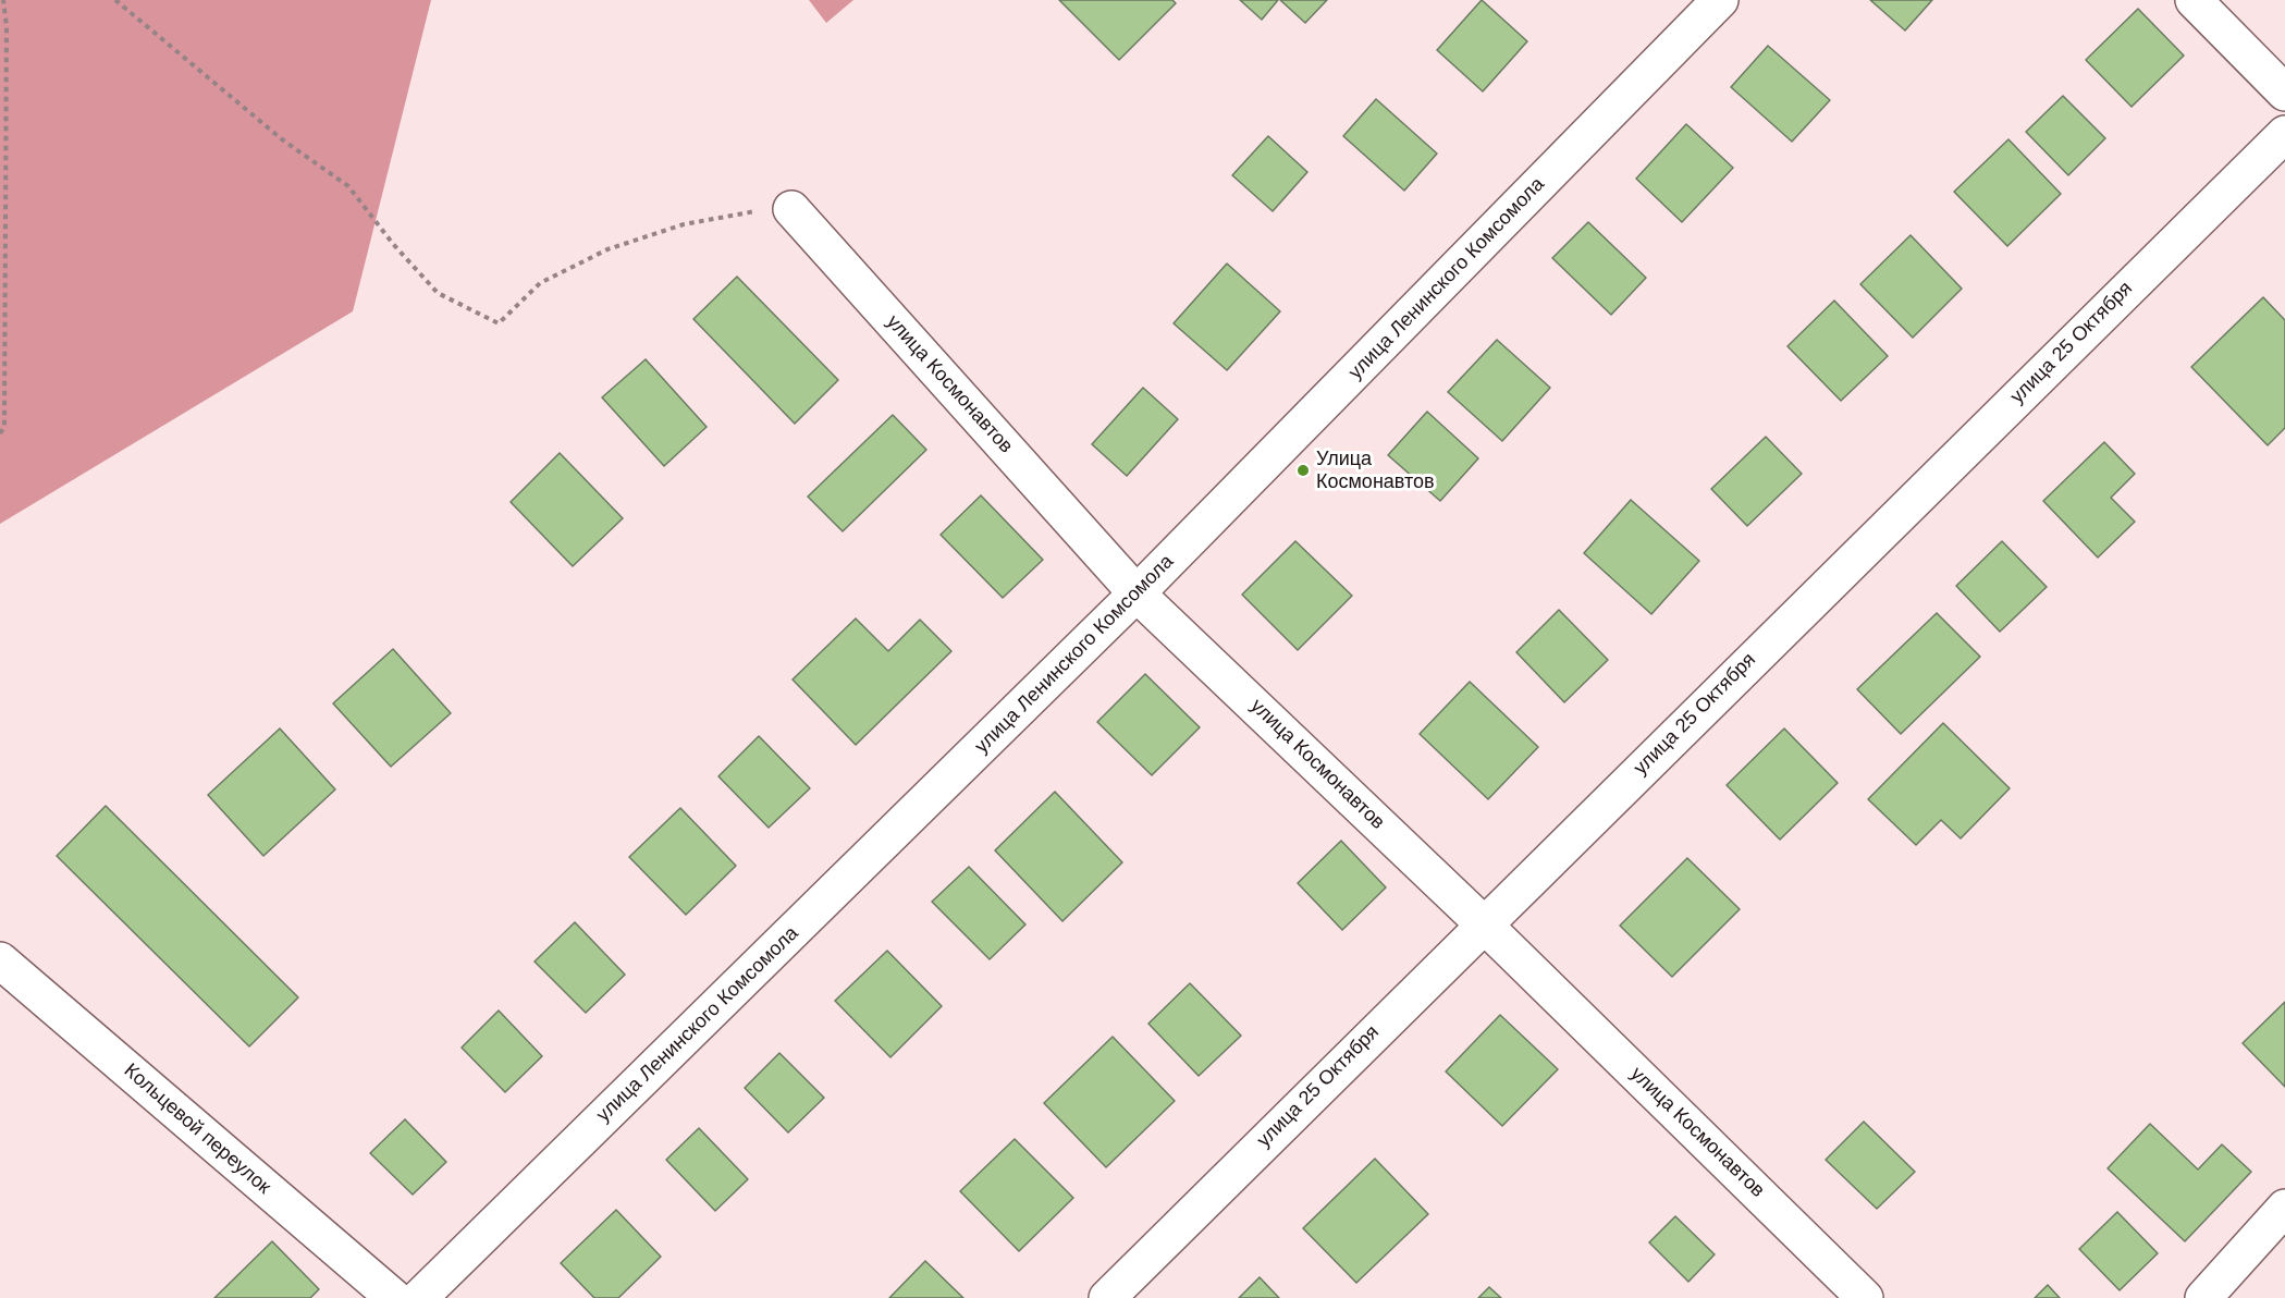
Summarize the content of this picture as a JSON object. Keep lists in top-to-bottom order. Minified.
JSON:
{"streets":{"street":["улица Ленинского Комсомола","улица 25 Октября","улица Космонавтов","Кольцевой переулок"]},"crossings":[["улица Ленинского Комсомола","улица Космонавтов"],["улица 25 Октября","улица Космонавтов"]],"places":["Улица Космонавтов"]}
